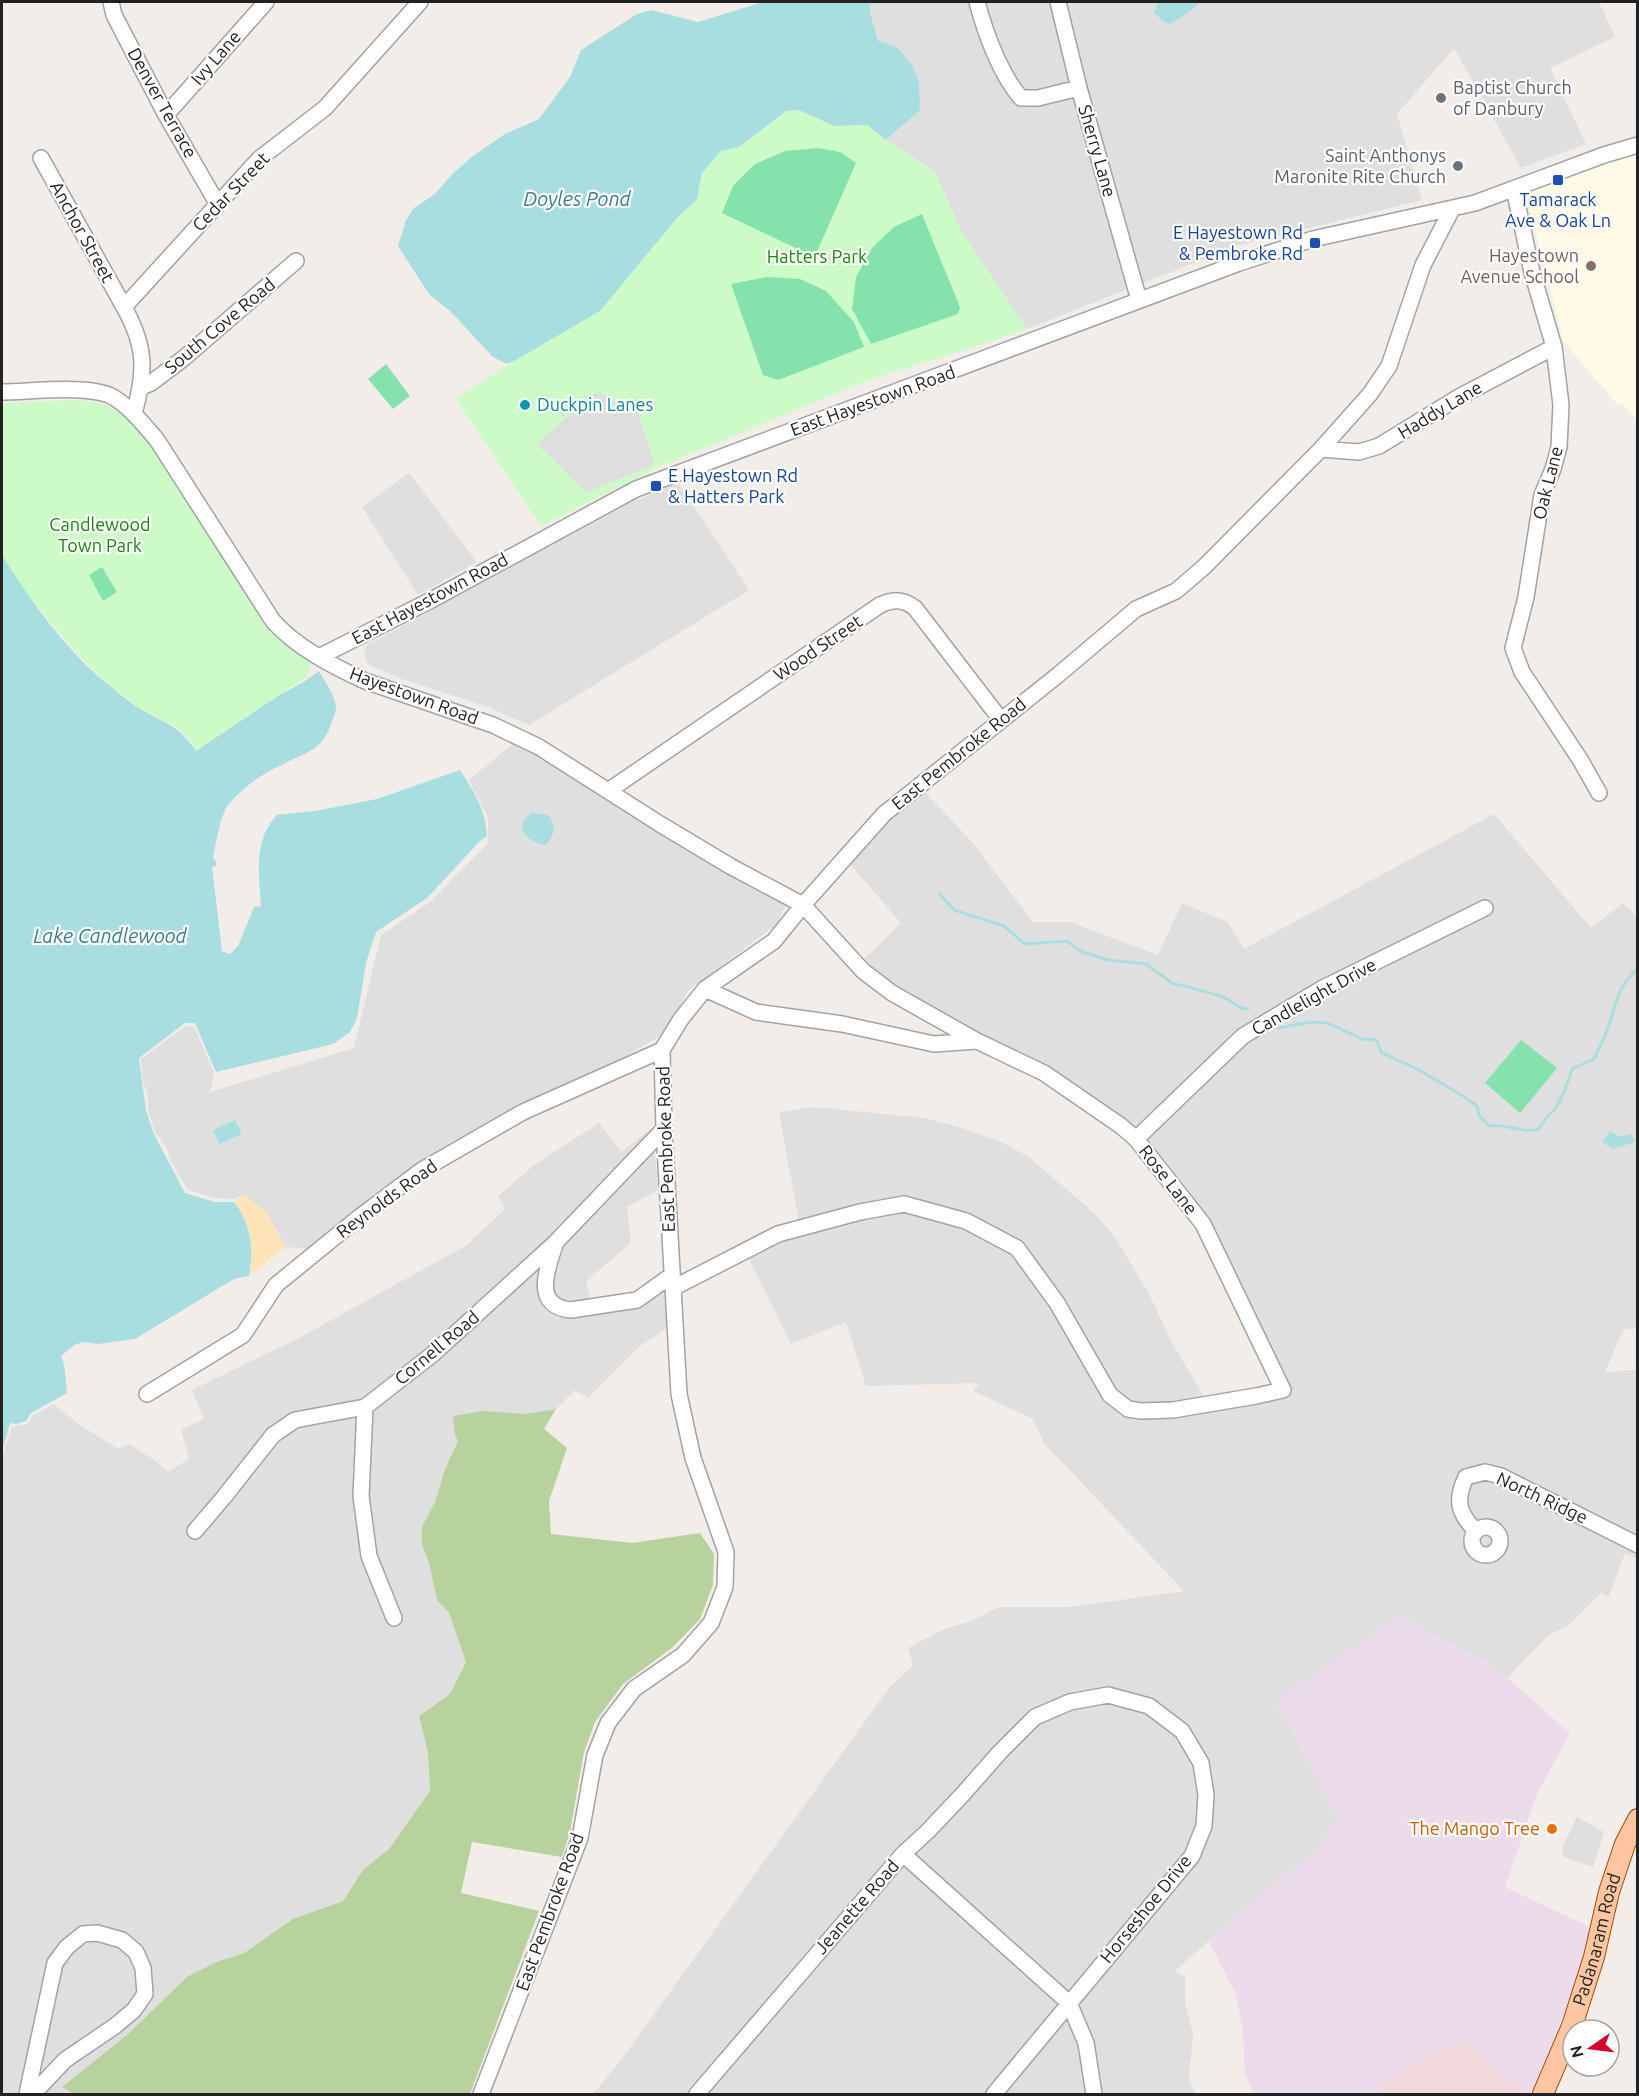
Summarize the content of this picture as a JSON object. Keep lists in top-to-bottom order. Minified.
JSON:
{"streets":{"main road":["Padanaram Road"],"street":["Ivy Lane","Denver Terrace","Sherry Lane","Cedar Street","Anchor Street","South Cove Road","East Hayestown Road","Haddy Lane","Oak Lane","Wood Street","Hayestown Road","East Pembroke Road","Candlelight Drive","Rose Lane","Reynolds Road","Cornell Road","North Ridge","Jeanette Road","Horseshoe Drive"]},"crossings":[["Ivy Lane","Denver Terrace"],["Denver Terrace","Cedar Street"],["Sherry Lane","East Hayestown Road"],["Cedar Street","Anchor Street"],["East Hayestown Road","Oak Lane"],["East Hayestown Road","Hayestown Road"],["East Hayestown Road","East Pembroke Road"],["Haddy Lane","Oak Lane"],["Haddy Lane","East Pembroke Road"],["Wood Street","Hayestown Road"],["Wood Street","East Pembroke Road"],["Hayestown Road","East Pembroke Road"],["Hayestown Road","Rose Lane"],["East Pembroke Road","Rose Lane"],["East Pembroke Road","Reynolds Road"],["East Pembroke Road","Cornell Road"],["Candlelight Drive","Rose Lane"],["Jeanette Road","Horseshoe Drive"]],"water":["Doyles Pond","Lake Candlewood"],"parks":["Hatters Park","Candlewood Town Park"],"places":{"other":["Baptist Church of Danbury","Saint Anthonys Maronite Rite Church","Hayestown Avenue School","Duckpin Lanes","The Mango Tree"],"transit":["Tamarack Ave & Oak Ln","E Hayestown Rd & Pembroke Rd","E Hayestown Rd & Hatters Park"]},"north":"left"}
